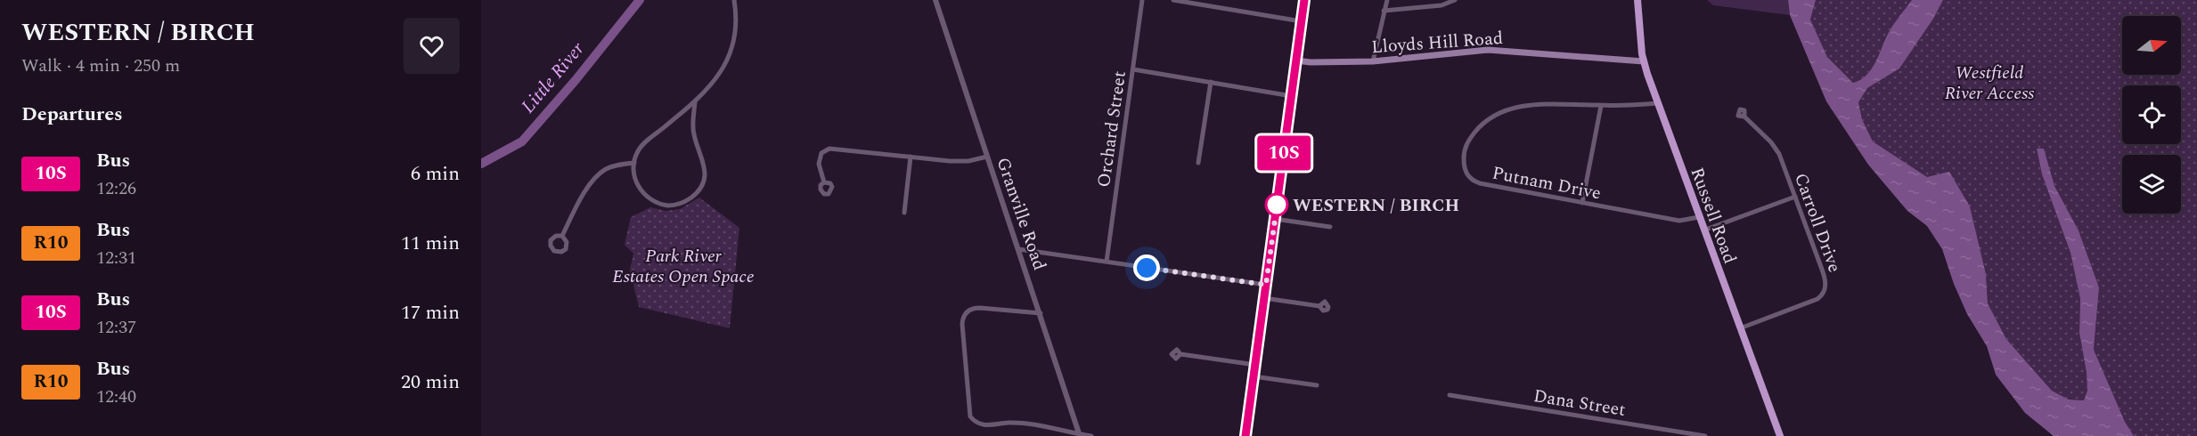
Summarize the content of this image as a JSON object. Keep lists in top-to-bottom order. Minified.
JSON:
{"streets":{"main road":["Lloyds Hill Road","Russell Road"],"street":["Orchard Street","Putnam Drive","Granville Road","Carroll Drive","Dana Street"]},"crossings":[["Lloyds Hill Road","Russell Road"],["Putnam Drive","Russell Road"],["Russell Road","Carroll Drive"]],"water":["Little River"],"parks":["Westfield River Access","Park River Estates Open Space"],"places":["WESTERN / BIRCH"],"lines":["bus line 10S"],"north":"right","page":{"heading":[["WESTERN / BIRCH","Walk · 4 min · 250 m"],"Departures"],"on_map":"10S","list":[{"mark":"10S","name":"Bus","note":"12:26","value":"6 min"},{"mark":"R10","name":"Bus","note":"12:31","value":"11 min"},{"mark":"10S","name":"Bus","note":"12:37","value":"17 min"},{"mark":"R10","name":"Bus","note":"12:40","value":"20 min"}]}}
